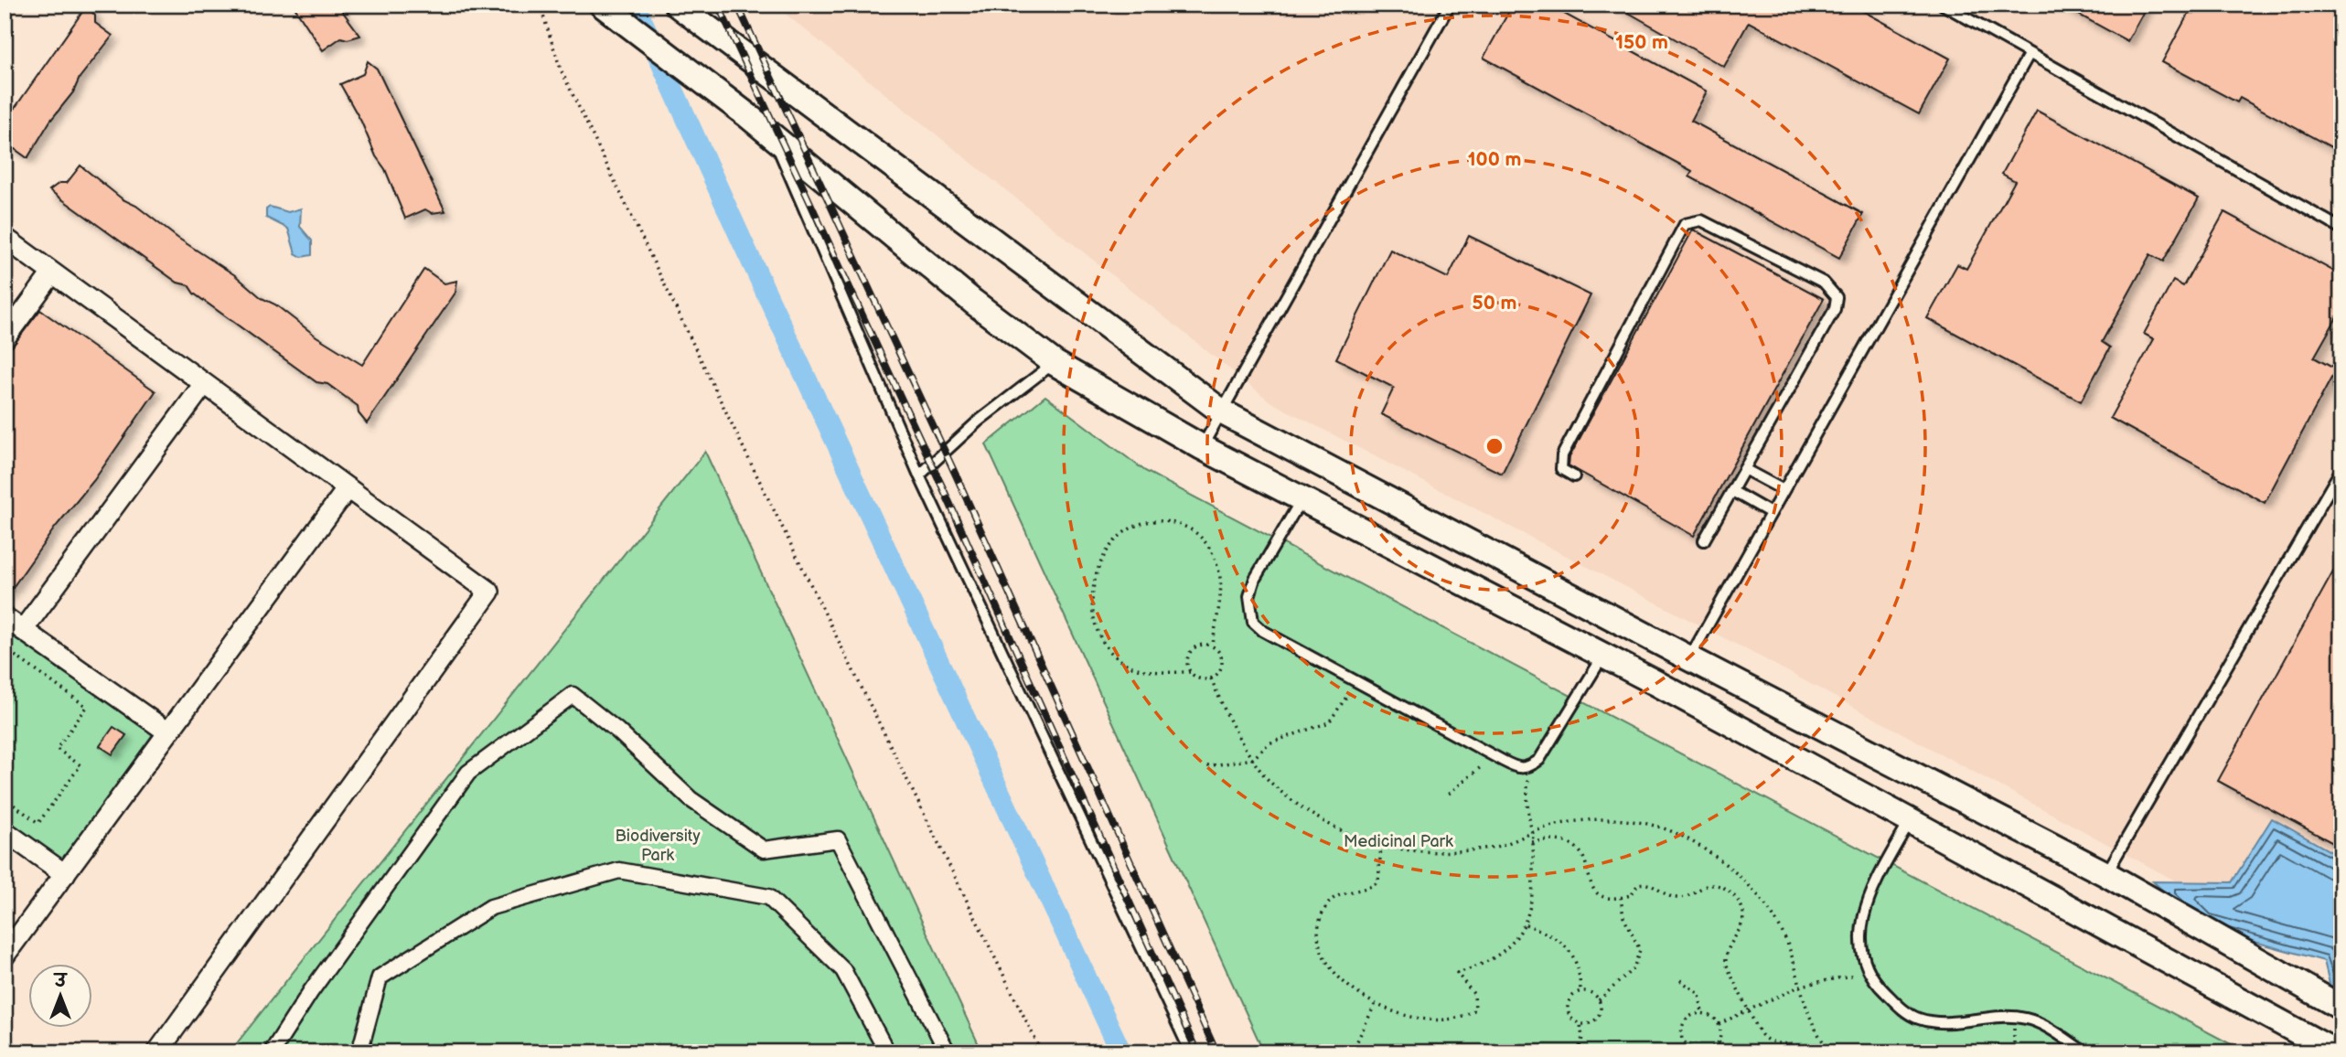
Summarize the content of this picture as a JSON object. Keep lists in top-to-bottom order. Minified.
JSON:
{"parks":["Biodiversity Park","Medicinal Park"],"north":"top","rings":["150 m","100 m","50 m"]}
